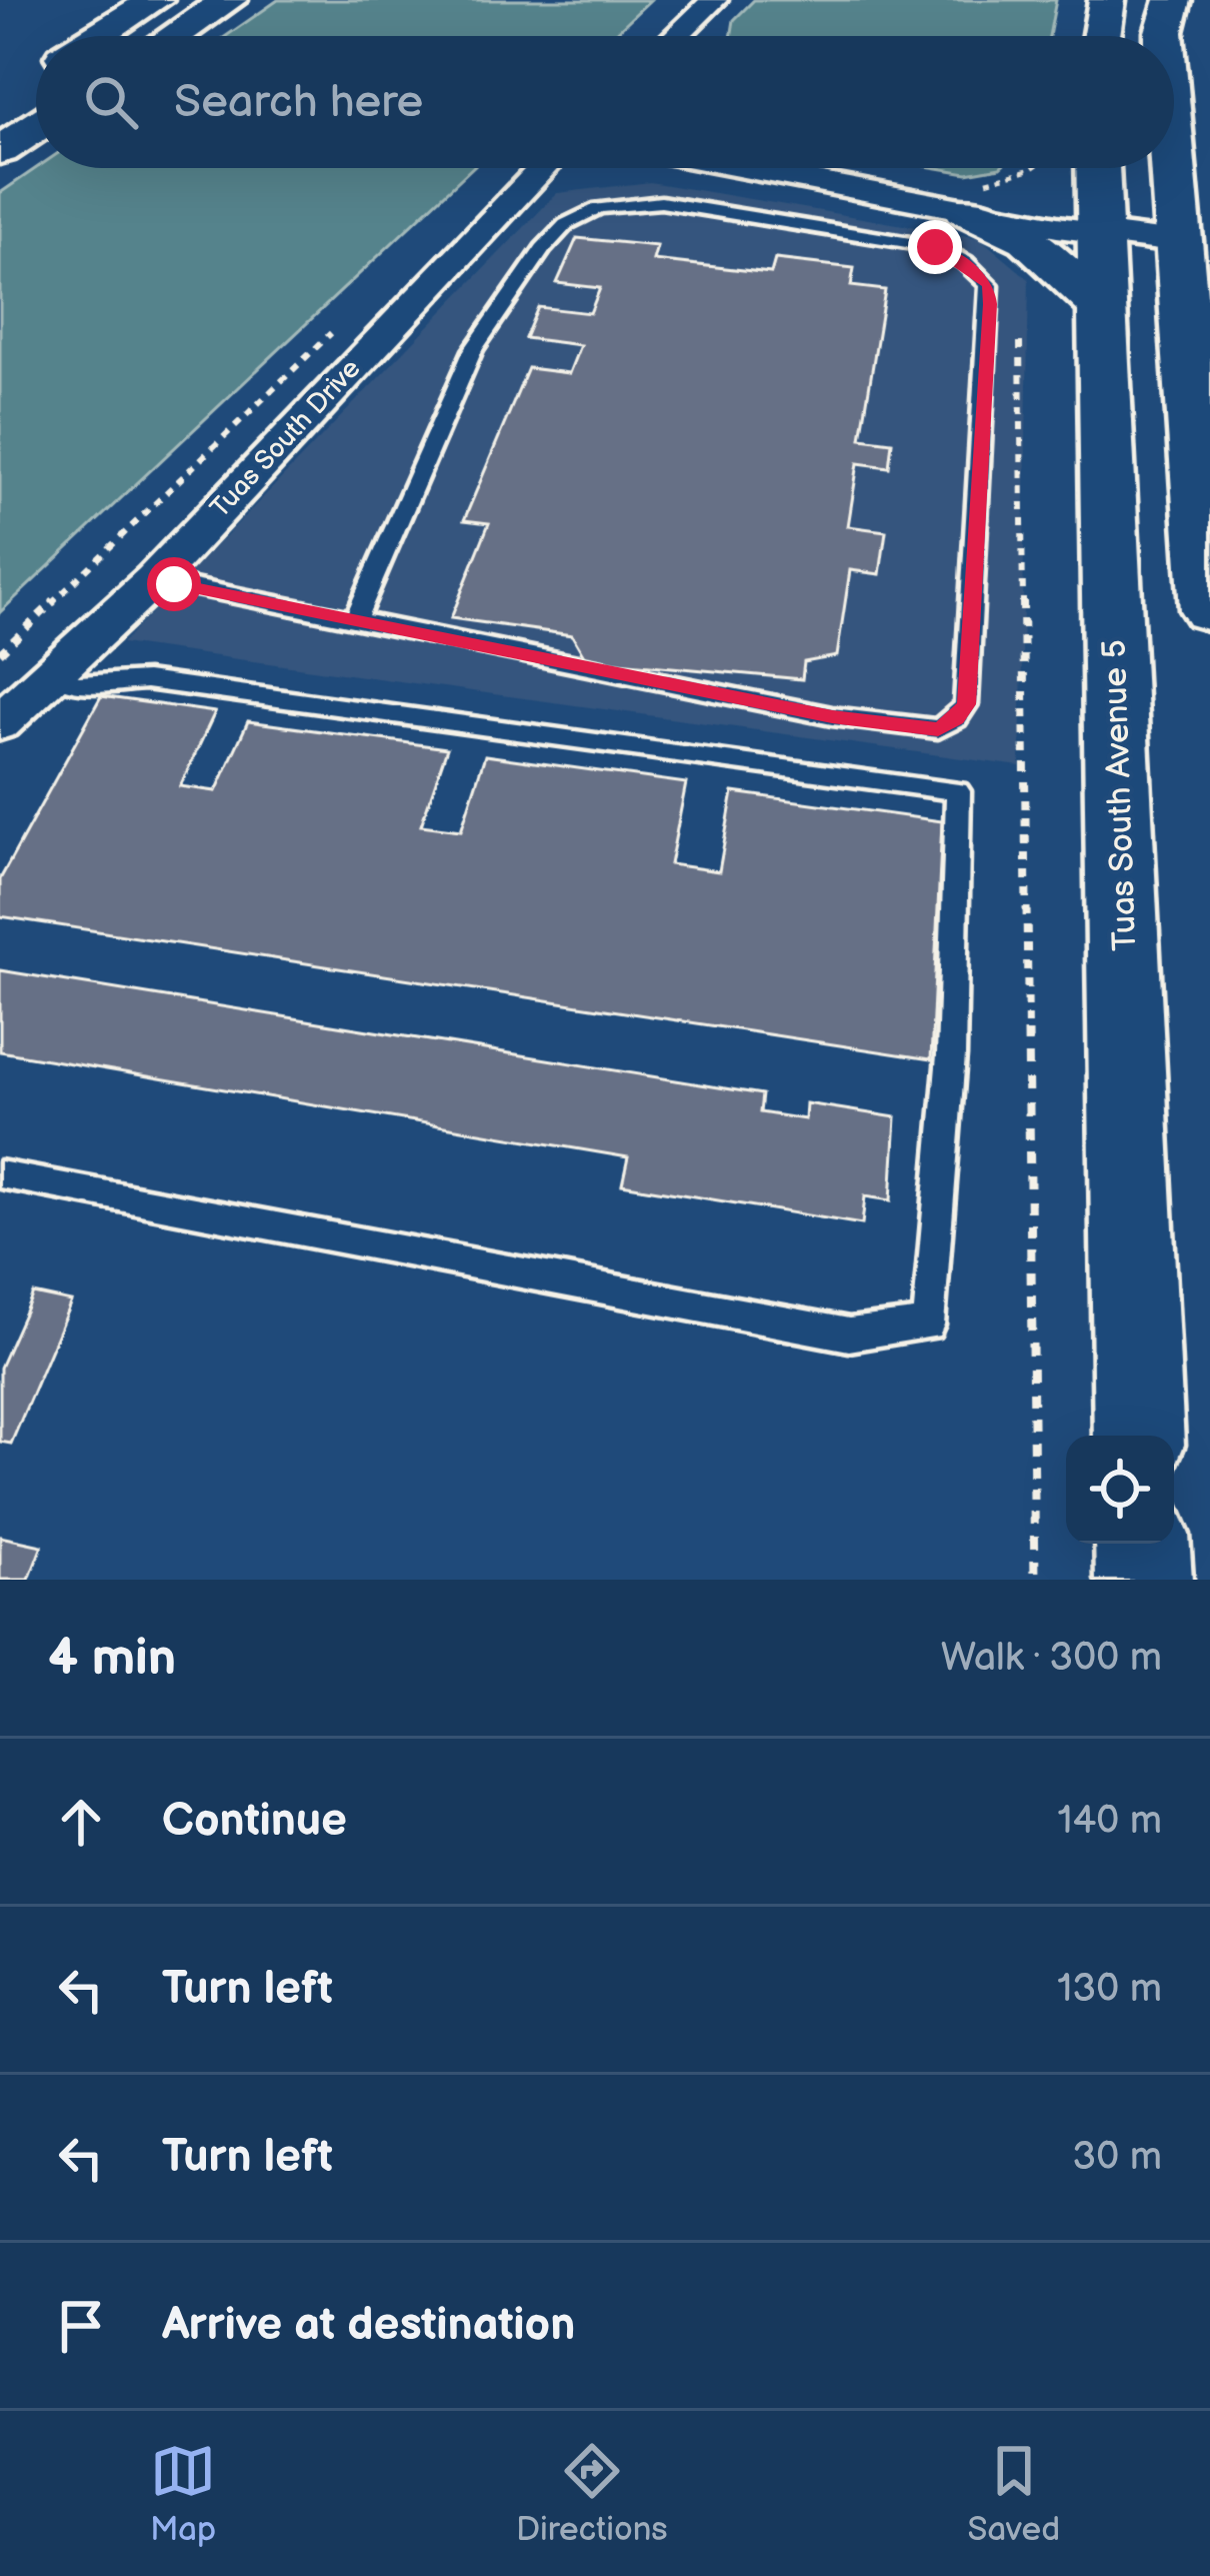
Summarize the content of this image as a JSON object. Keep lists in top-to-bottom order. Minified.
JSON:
{"streets":{"main road":["Tuas South Avenue 5"],"street":["Tuas South Drive"]},"page":{"search":"Search here","heading":["4 min","Walk · 300 m"],"list":[["Continue","140 m"],["Turn left","130 m"],["Turn left","30 m"],"Arrive at destination"],"nav":["Map","Directions","Saved"]}}
